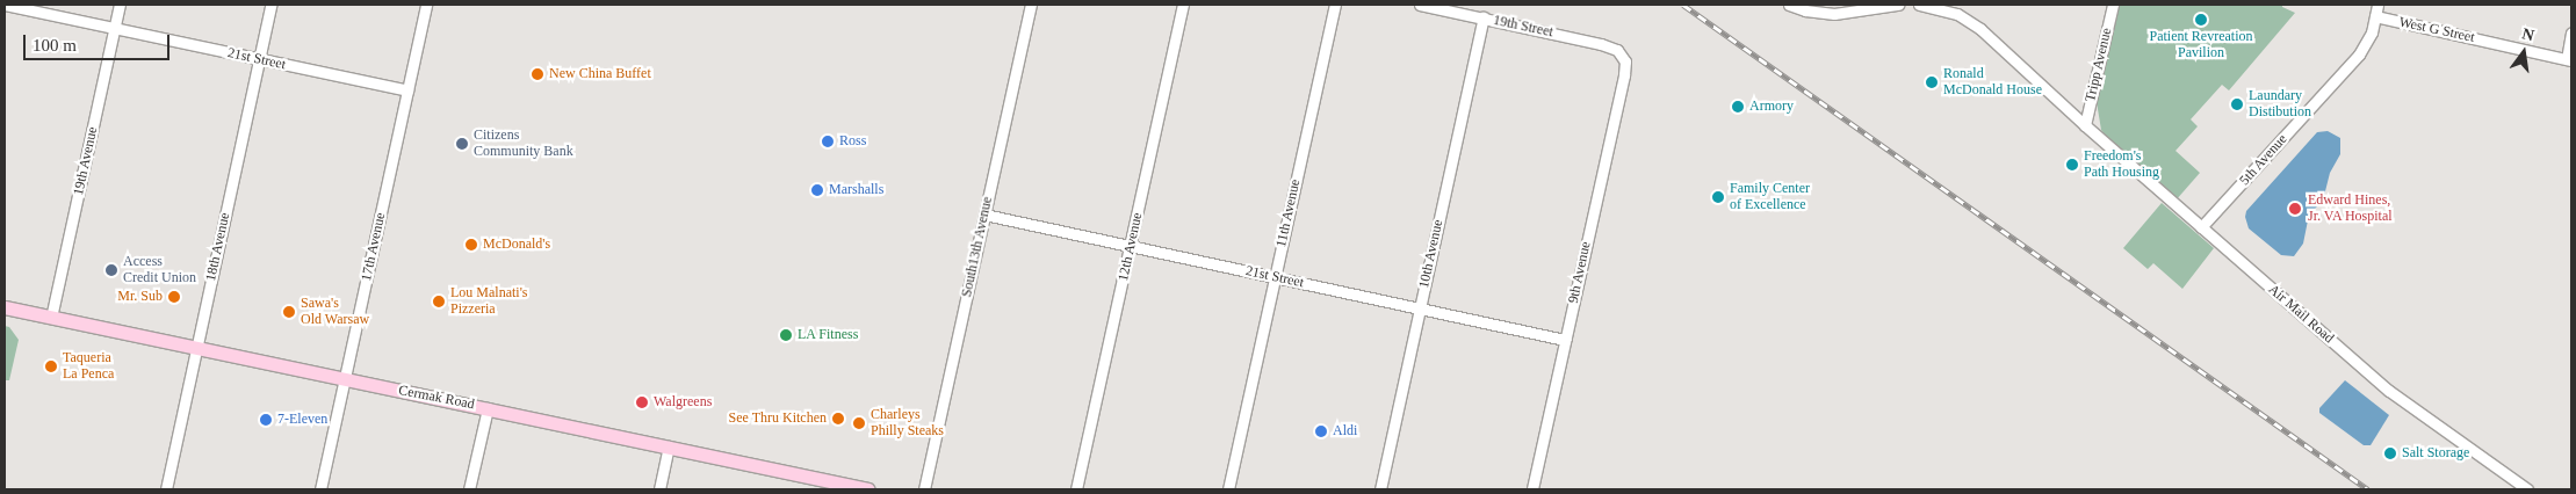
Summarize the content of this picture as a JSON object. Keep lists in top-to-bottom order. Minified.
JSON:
{"streets":{"main road":["Cermak Road"],"street":["19th Street","West G Street","21st Street","Tripp Avenue","5th Avenue","19th Avenue","11th Avenue","18th Avenue","17th Avenue","South13th Avenue","12th Avenue","10th Avenue","9th Avenue","Air Mail Road"]},"crossings":[["19th Street","10th Avenue"],["19th Street","9th Avenue"],["West G Street","5th Avenue"],["21st Street","19th Avenue"],["21st Street","11th Avenue"],["21st Street","18th Avenue"],["21st Street","17th Avenue"],["21st Street","South13th Avenue"],["21st Street","12th Avenue"],["21st Street","10th Avenue"],["21st Street","9th Avenue"],["Tripp Avenue","Air Mail Road"],["5th Avenue","Air Mail Road"],["19th Avenue","Cermak Road"],["18th Avenue","Cermak Road"],["17th Avenue","Cermak Road"]],"places":["Patient Revreation Pavilion","New China Buffet","Ronald McDonald House","Laundary Distibution","Armory","Ross","Citizens Community Bank","Freedom's Path Housing","Marshalls","Family Center of Excellence","Edward Hines, Jr. VA Hospital","McDonald's","Access Credit Union","Mr. Sub","Lou Malnati's Pizzeria","Sawa's Old Warsaw","LA Fitness","Taqueria La Penca","Walgreens","See Thru Kitchen","7-Eleven","Charleys Philly Steaks","Aldi","Salt Storage"],"scale_bar":"100 m","north":"top"}
